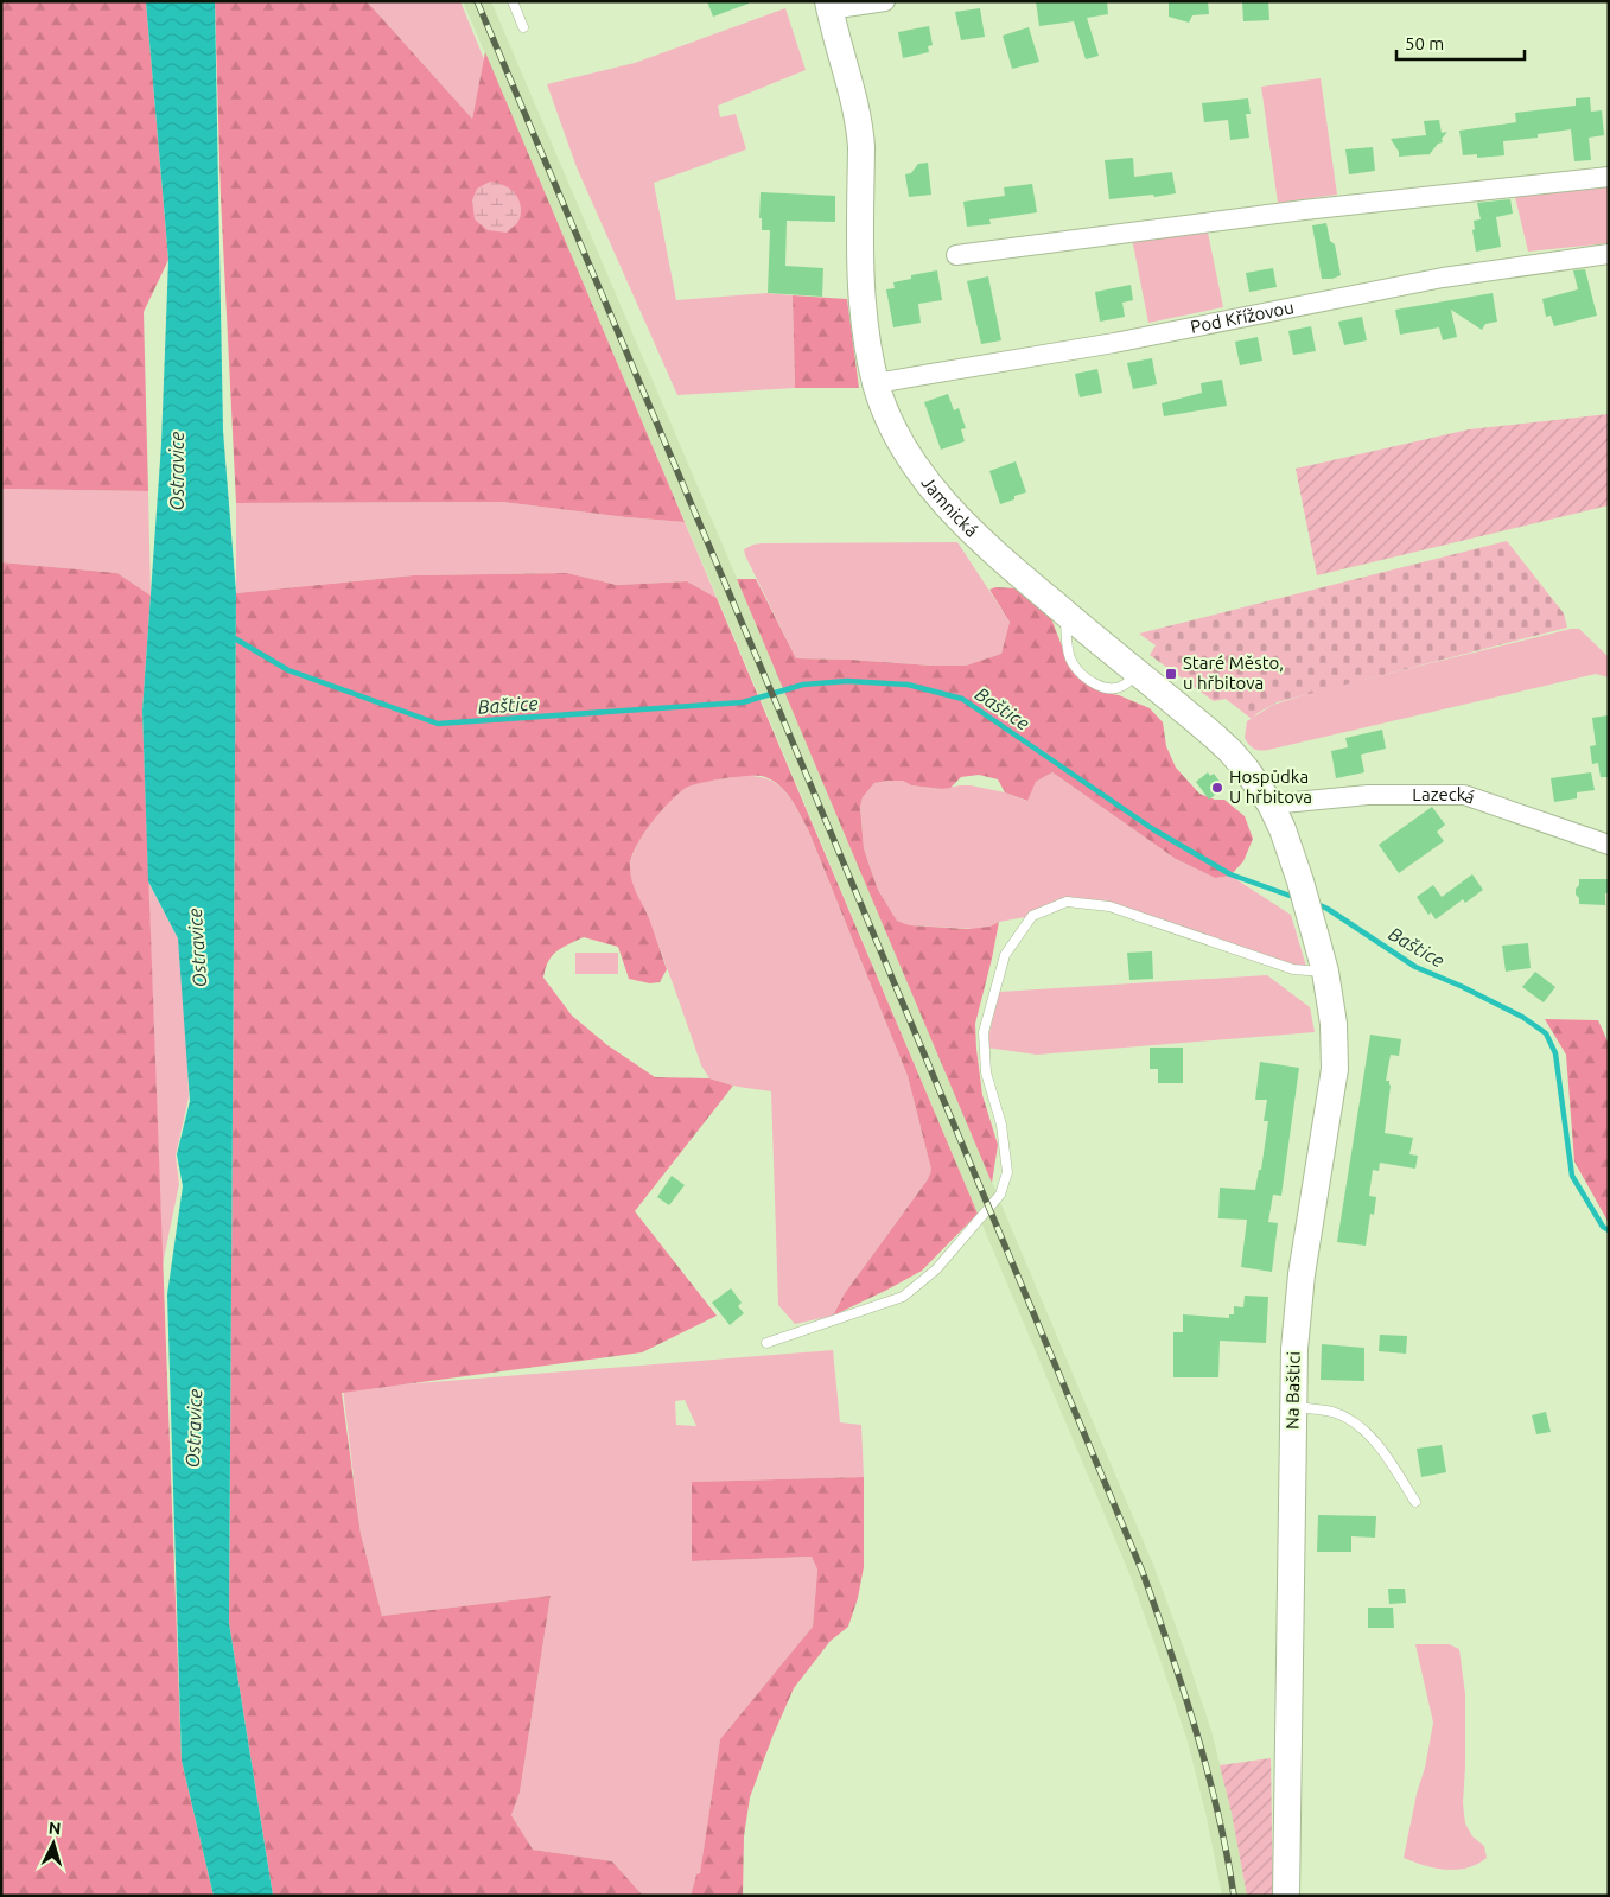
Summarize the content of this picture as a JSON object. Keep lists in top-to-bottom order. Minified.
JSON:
{"streets":{"main road":["Jamnická","Na Baštici"],"street":["Pod Křížovou","Lazecká"]},"crossings":[["Pod Křížovou","Jamnická"],["Jamnická","Lazecká"],["Jamnická","Na Baštici"]],"water":["Ostravice","Baštice"],"places":{"transit":["Staré Město, u hřbitova"],"other":["Hospůdka U hřbitova"]},"scale_bar":"50 m","north":"top"}
